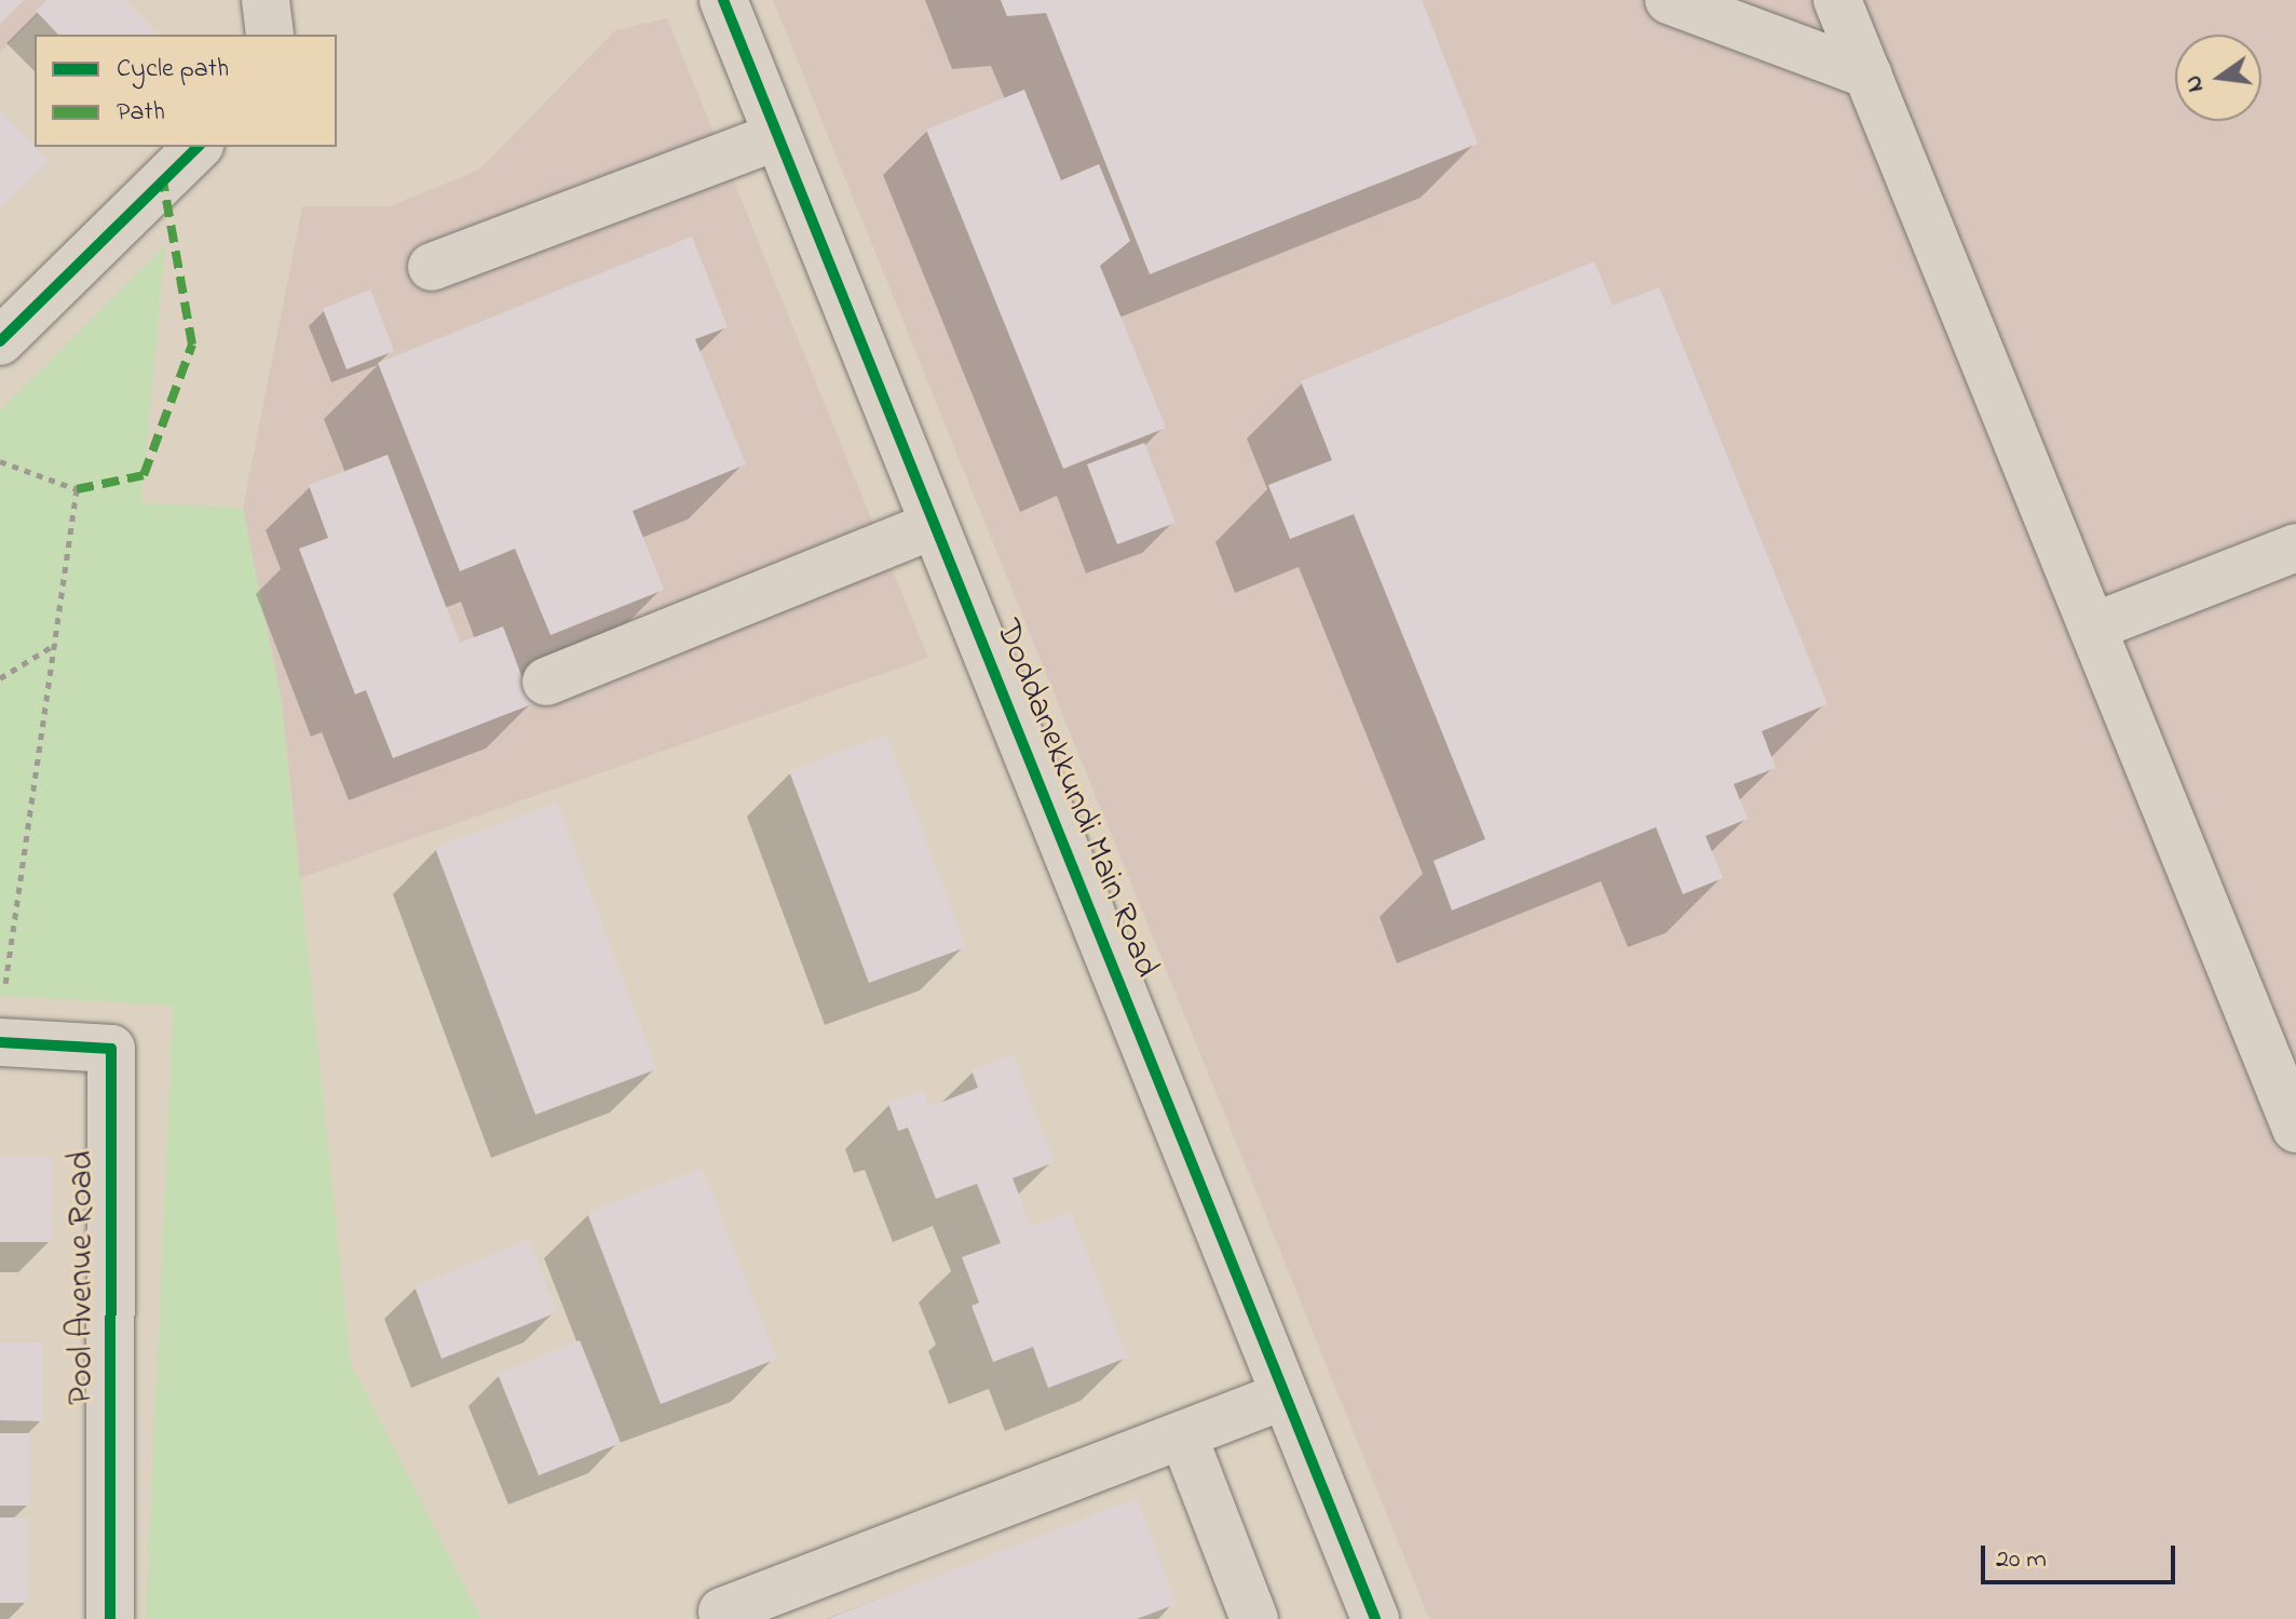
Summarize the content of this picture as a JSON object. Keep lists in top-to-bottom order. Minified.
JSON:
{"streets":{"street":["Doddanekkundi Main Road","Pool Avenue Road"]},"legend":["Cycle path","Path"],"scale_bar":"20 m","north":"left"}
